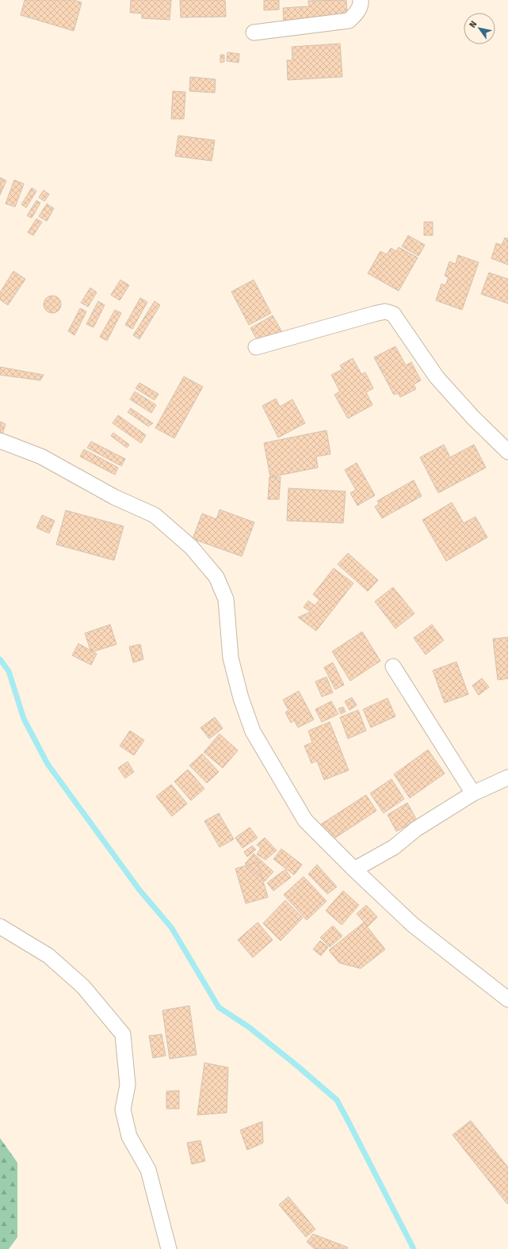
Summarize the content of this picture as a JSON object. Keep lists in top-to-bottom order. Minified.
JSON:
{"north":"top left"}
